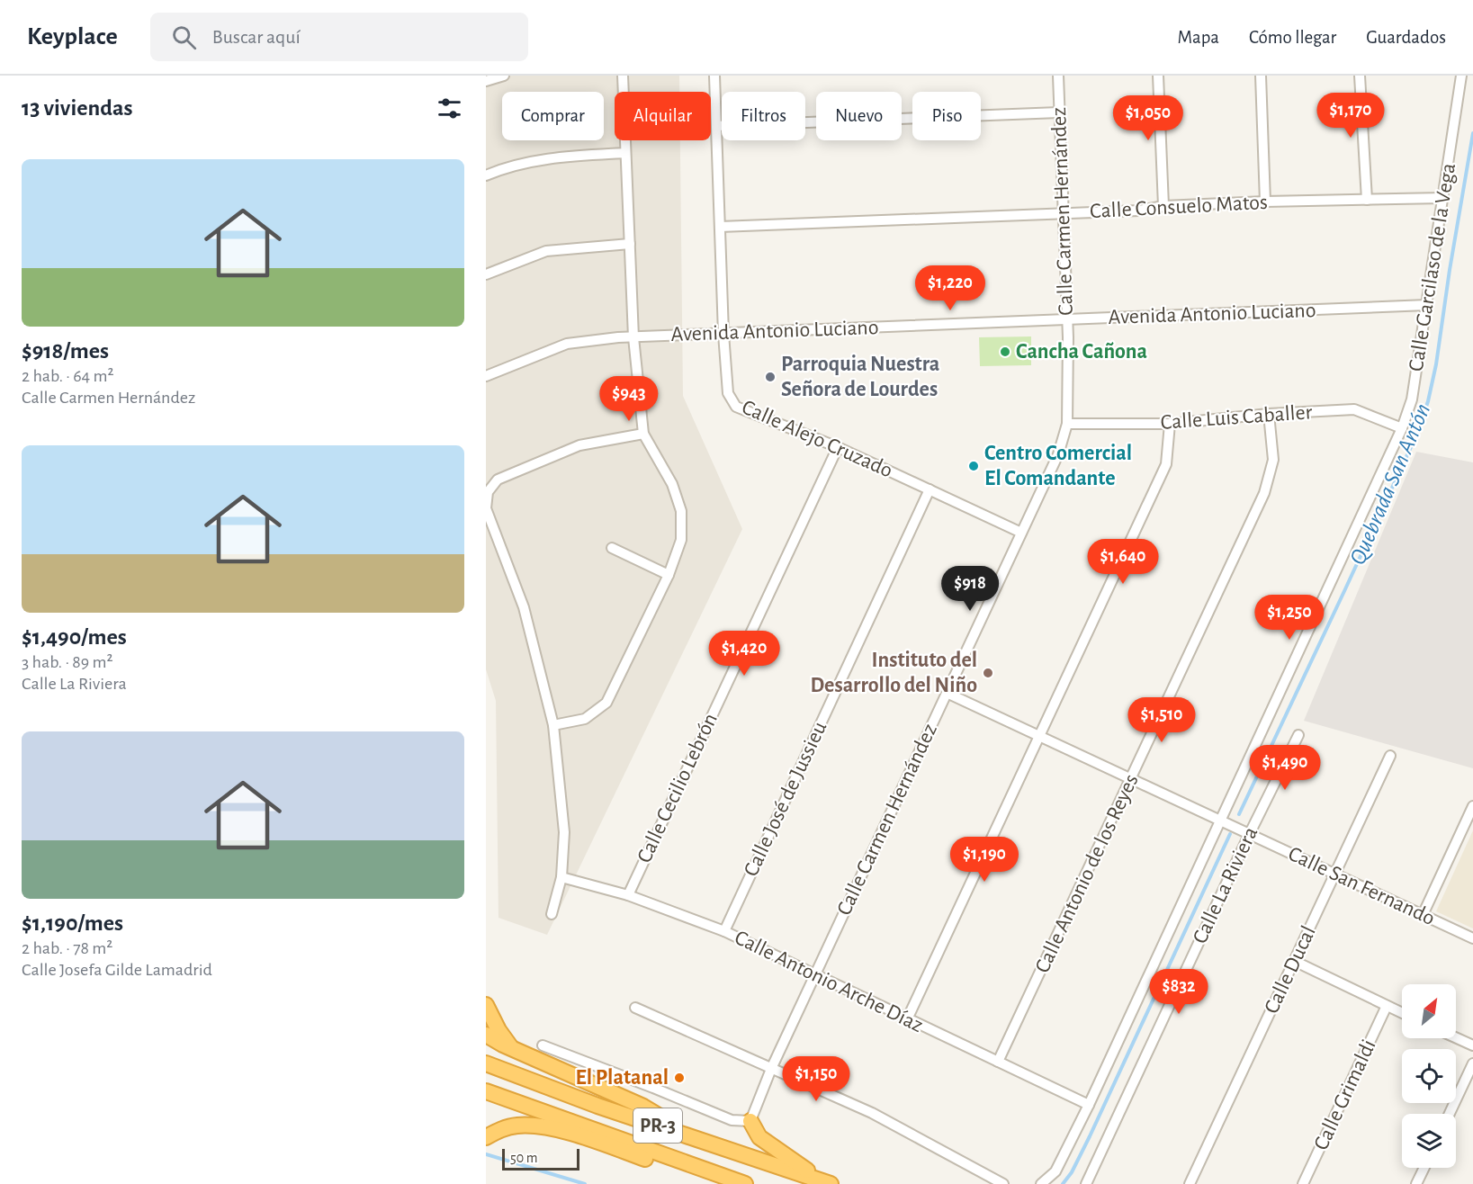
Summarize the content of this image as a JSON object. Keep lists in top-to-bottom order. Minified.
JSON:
{"streets":{"highway":["PR-3"],"street":["Calle Consuelo Matos","Calle Carmen Hernández","Calle Garcilaso de la Vega","Avenida Antonio Luciano","Calle Luis Caballer","Calle Alejo Cruzado","Calle Cecilio Lebrón","Calle José de Jussieu","Calle Antonio de los Reyes","Calle La Riviera","Calle San Fernando","Calle Ducal","Calle Antonio Arche Díaz","Calle Grimaldi"]},"crossings":[["Calle Consuelo Matos","Calle Carmen Hernández"],["Calle Consuelo Matos","Calle Garcilaso de la Vega"],["Calle Consuelo Matos","Calle Alejo Cruzado"],["Calle Carmen Hernández","Avenida Antonio Luciano"],["Calle Carmen Hernández","Calle Luis Caballer"],["Calle Carmen Hernández","Calle Alejo Cruzado"],["Calle Carmen Hernández","Calle San Fernando"],["Calle Carmen Hernández","Calle Antonio Arche Díaz"],["Calle Garcilaso de la Vega","Avenida Antonio Luciano"],["Calle Garcilaso de la Vega","Calle Luis Caballer"],["Calle Garcilaso de la Vega","Calle San Fernando"],["Calle Garcilaso de la Vega","Calle Antonio Arche Díaz"],["Avenida Antonio Luciano","Calle Alejo Cruzado"],["Calle Luis Caballer","Calle Antonio de los Reyes"],["Calle Alejo Cruzado","Calle Cecilio Lebrón"],["Calle Alejo Cruzado","Calle José de Jussieu"],["Calle Cecilio Lebrón","Calle Antonio Arche Díaz"],["Calle José de Jussieu","Calle Antonio Arche Díaz"],["Calle Antonio de los Reyes","Calle San Fernando"],["Calle Antonio de los Reyes","Calle Antonio Arche Díaz"],["Calle La Riviera","Calle San Fernando"],["Calle San Fernando","Calle Ducal"]],"water":["Quebrada San Antón"],"places":["Cancha Cañona","Parroquia Nuestra Señora de Lourdes","Centro Comercial El Comandante","Instituto del Desarrollo del Niño","El Platanal"],"scale_bar":"50 m","north":"top right","page":{"header":"Keyplace","search":"Buscar aquí","nav":["Mapa","Cómo llegar","Guardados"],"heading":"13 viviendas","chip":["Comprar","Alquilar","Filtros","Nuevo","Piso"],"price":["$1,170","$1,050","$1,220","$943","$1,640","$918","$1,250","$1,420","$1,510","$1,490","$1,190","$832","$1,150"],"list":[{"name":"$918/mes","note":"2 hab. · 64 m² · Calle Carmen Hernández"},{"name":"$1,490/mes","note":"3 hab. · 89 m² · Calle La Riviera"},{"name":"$1,190/mes","note":"2 hab. · 78 m² · Calle Josefa Gilde Lamadrid"}],"scale":"50 m"}}
